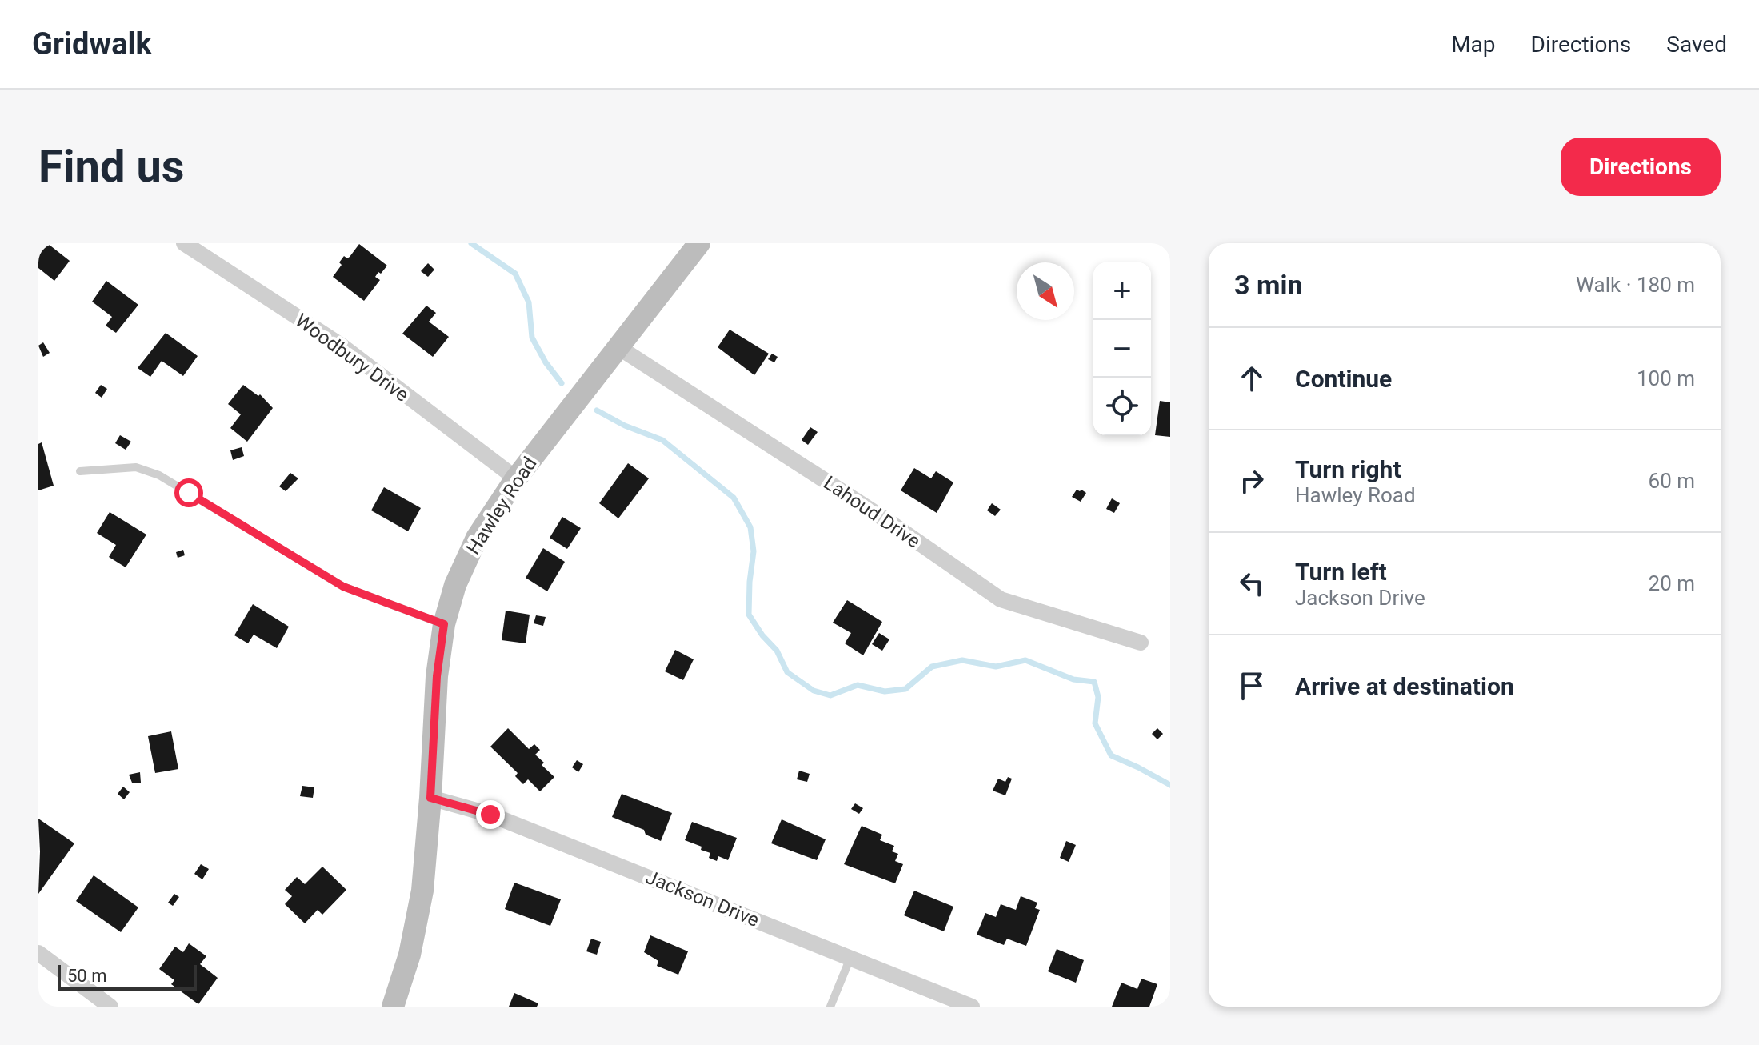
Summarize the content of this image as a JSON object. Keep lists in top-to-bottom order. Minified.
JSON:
{"streets":{"street":["Woodbury Drive","Hawley Road","Lahoud Drive","Jackson Drive"]},"crossings":[["Woodbury Drive","Hawley Road"],["Hawley Road","Lahoud Drive"],["Hawley Road","Jackson Drive"]],"scale_bar":"50 m","north":"bottom right","page":{"header":"Gridwalk","nav":["Map","Directions","Saved"],"buttons":"Directions","title":"Find us","heading":["3 min","Walk · 180 m"],"map_buttons":["+","−"],"list":[["Continue","100 m"],["Turn right","Hawley Road","60 m"],["Turn left","Jackson Drive","20 m"],"Arrive at destination"],"scale":"50 m"}}
